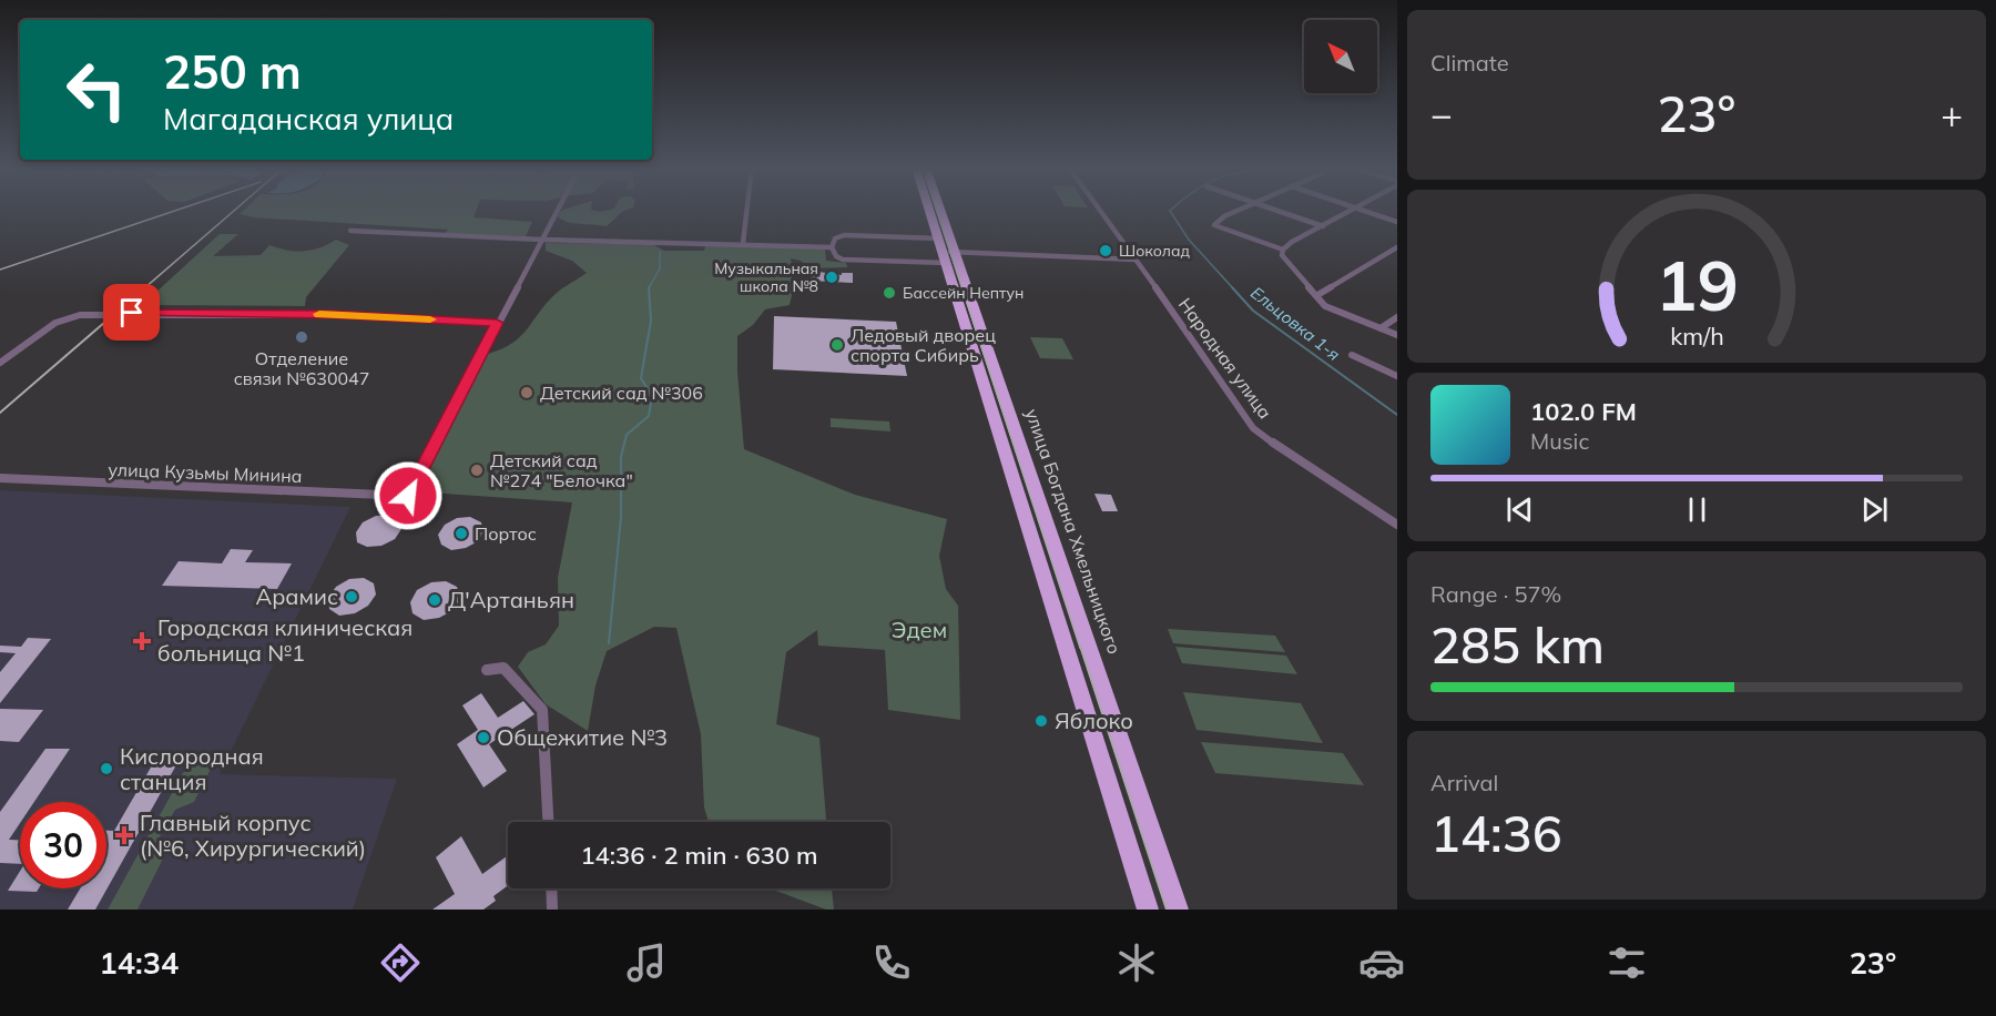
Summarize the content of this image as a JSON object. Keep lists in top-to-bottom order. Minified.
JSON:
{"streets":{"highway":["улица Богдана Хмельницкого"],"street":["Народная улица","улица Кузьмы Минина"]},"water":["Ельцовка 1-я"],"parks":["Эдем"],"places":{"other":["Шоколад","Музыкальная школа №8","Бассейн Нептун","Отделение связи №630047","Ледовый дворец спорта Сибирь","Детский сад №306","Детский сад №274 \"Белочка\"","Портос","Арамис","Д'Артаньян","Яблоко","Общежитие №3","Кислородная станция"],"health":["Городская клиническая больница №1","Главный корпус (№6, Хирургический)"]},"north":"top left","page":{"tile":["Climate",["Range · 57%","285 km"],["Arrival","14:36"]],"turn":["250 m","Магаданская улица"],"heat":["−","23°","+"],"song":["102.0 FM","Music"],"limit":"30","trip":"14:36 · 2 min · 630 m","tabs":["14:34","23°"],"gauge":["19","km/h"]}}
